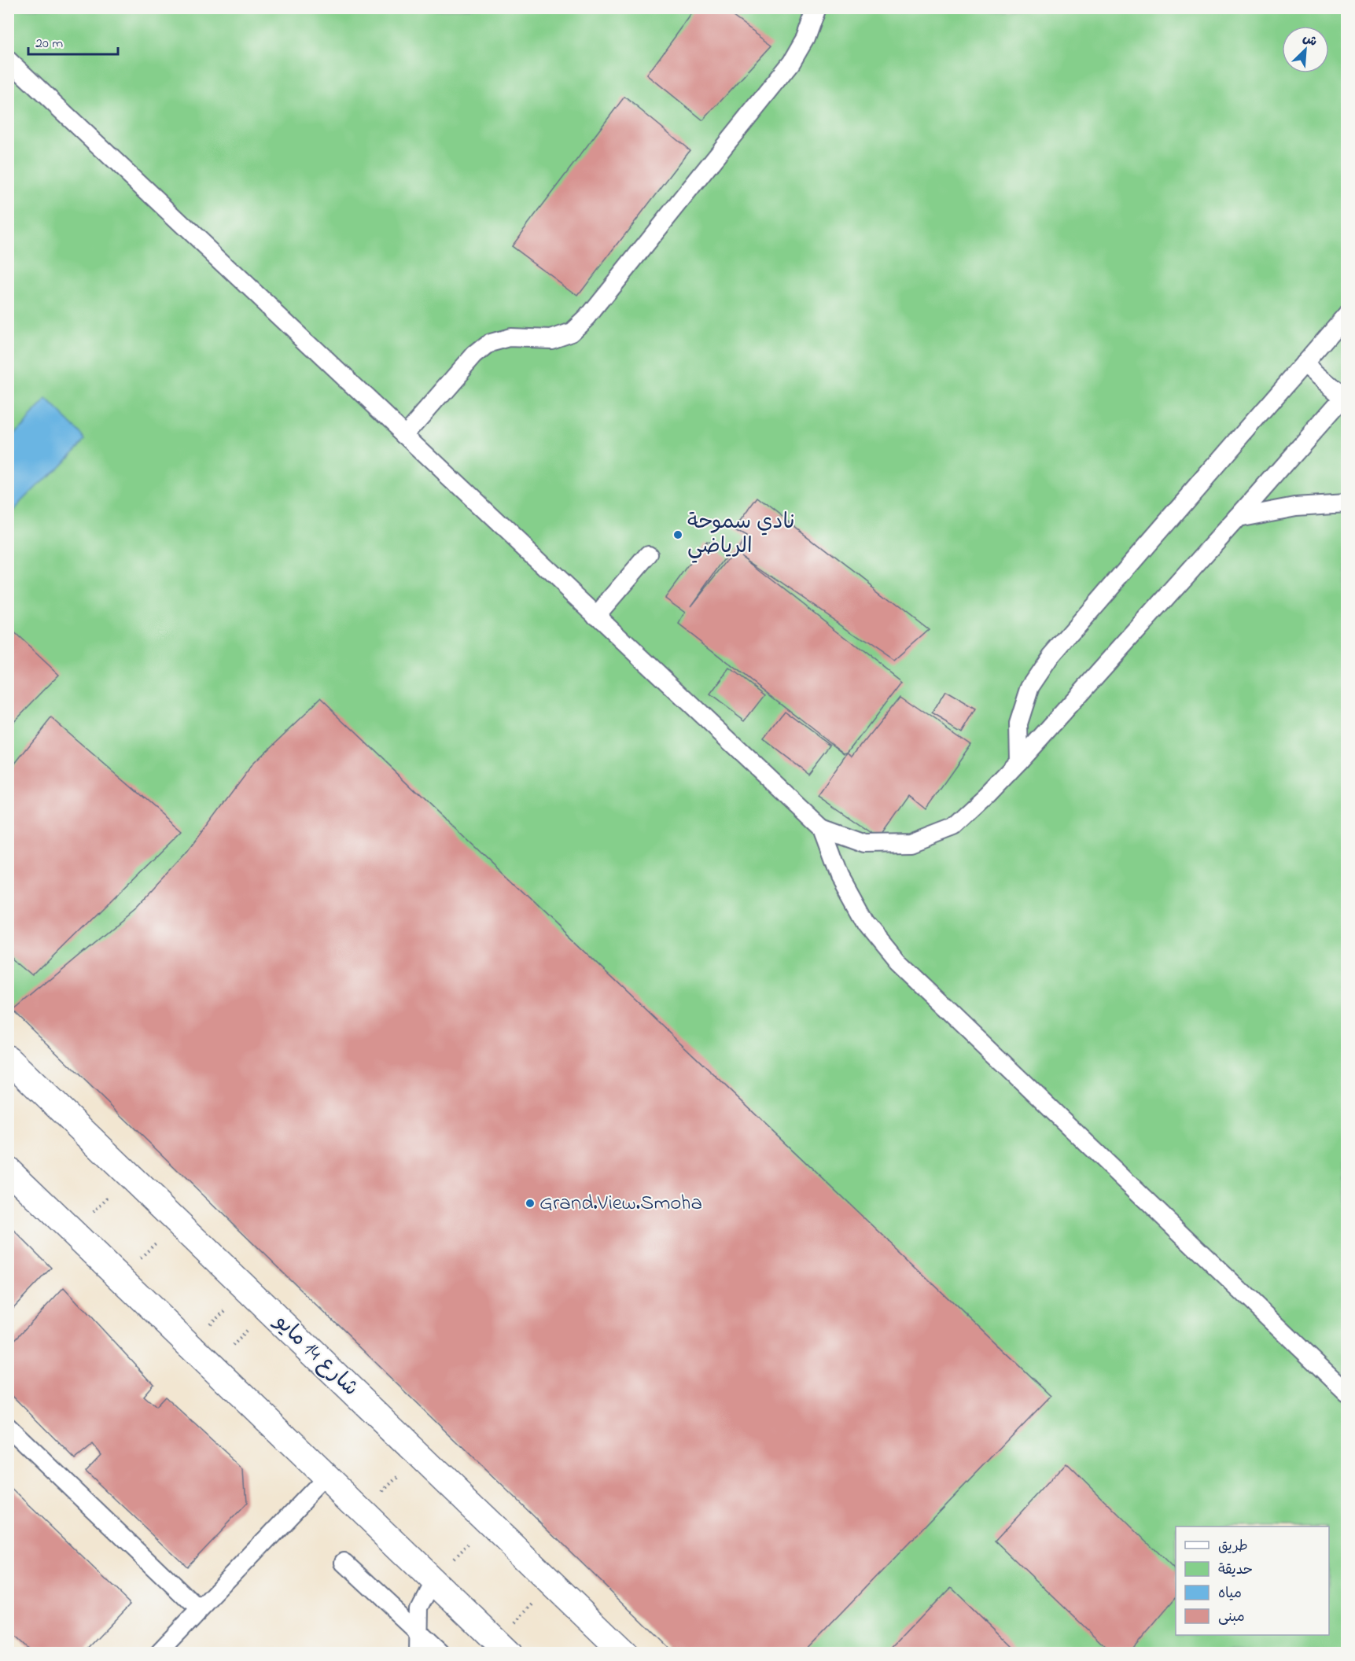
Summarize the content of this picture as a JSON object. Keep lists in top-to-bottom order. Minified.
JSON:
{"streets":{"main road":["شارع 14 مايو"]},"places":["نادي سموحة الرياضي","Grand.View.Smoha"],"legend":["طريق","حديقة","مياه","مبنى"],"scale_bar":"20 m","north":"top right"}
